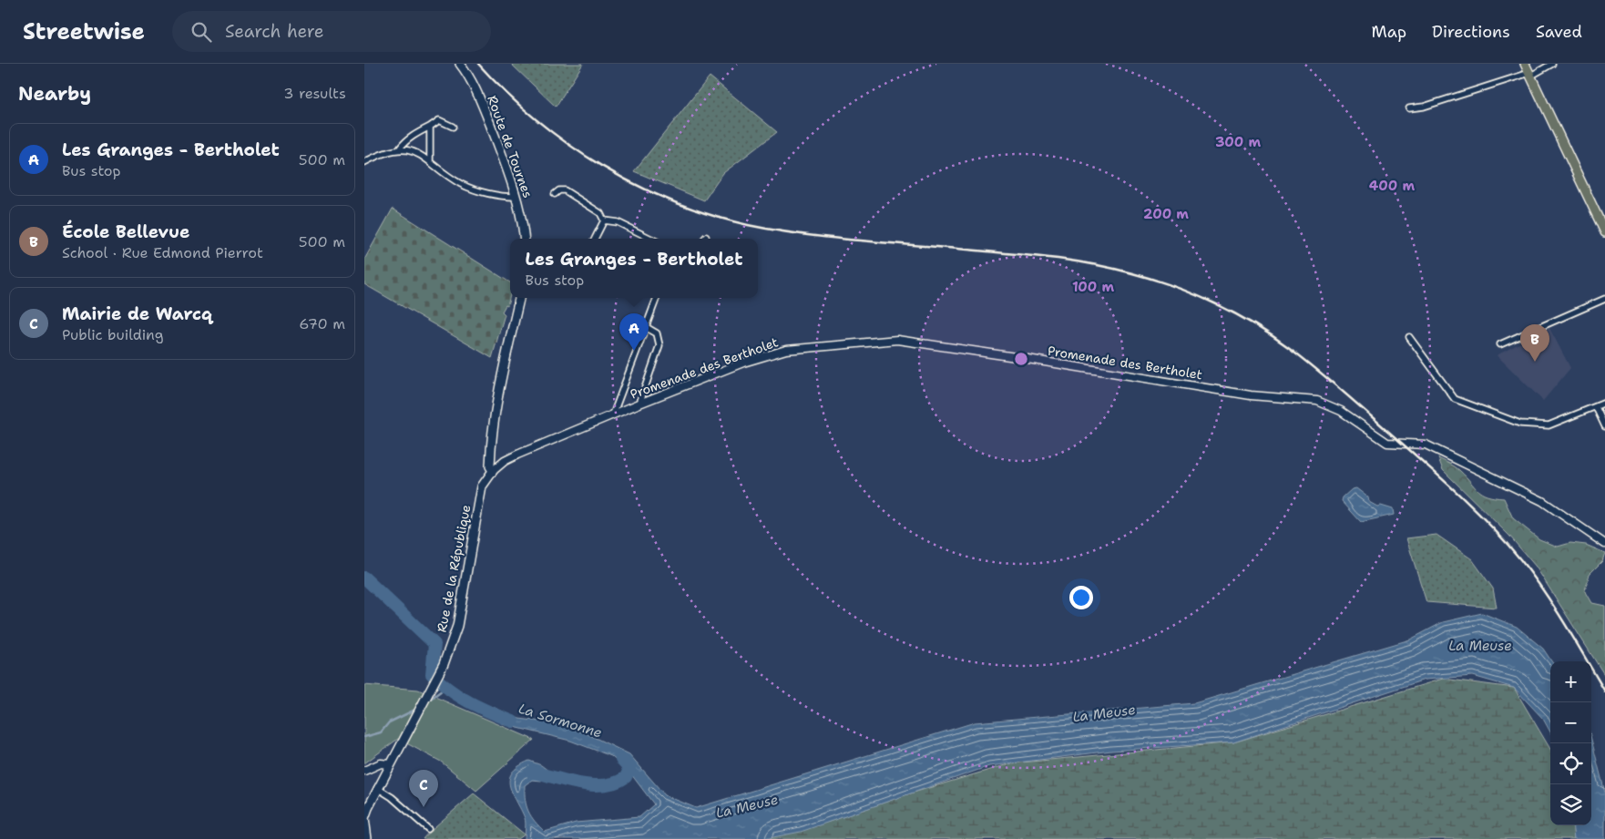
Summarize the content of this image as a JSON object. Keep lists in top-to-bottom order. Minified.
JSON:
{"streets":{"main road":["Route de Tournes","Rue de la République"],"street":["Promenade des Bertholet"]},"crossings":[["Promenade des Bertholet","Rue de la République"]],"water":["La Meuse","La Sormonne"],"page":{"header":"Streetwise","search":"Search here","nav":["Map","Directions","Saved"],"heading":["Nearby","3 results"],"list":[{"mark":"A","name":"Les Granges - Bertholet","note":"Bus stop","value":"500 m"},{"mark":"B","name":"École Bellevue","note":"School · Rue Edmond Pierrot","value":"500 m"},{"mark":"C","name":"Mairie de Warcq","note":"Public building","value":"670 m"}],"popup":["Les Granges - Bertholet","Bus stop"],"pins":["A","B","C"],"map_buttons":["+","−"]},"rings":["300 m","400 m","200 m","100 m"]}
